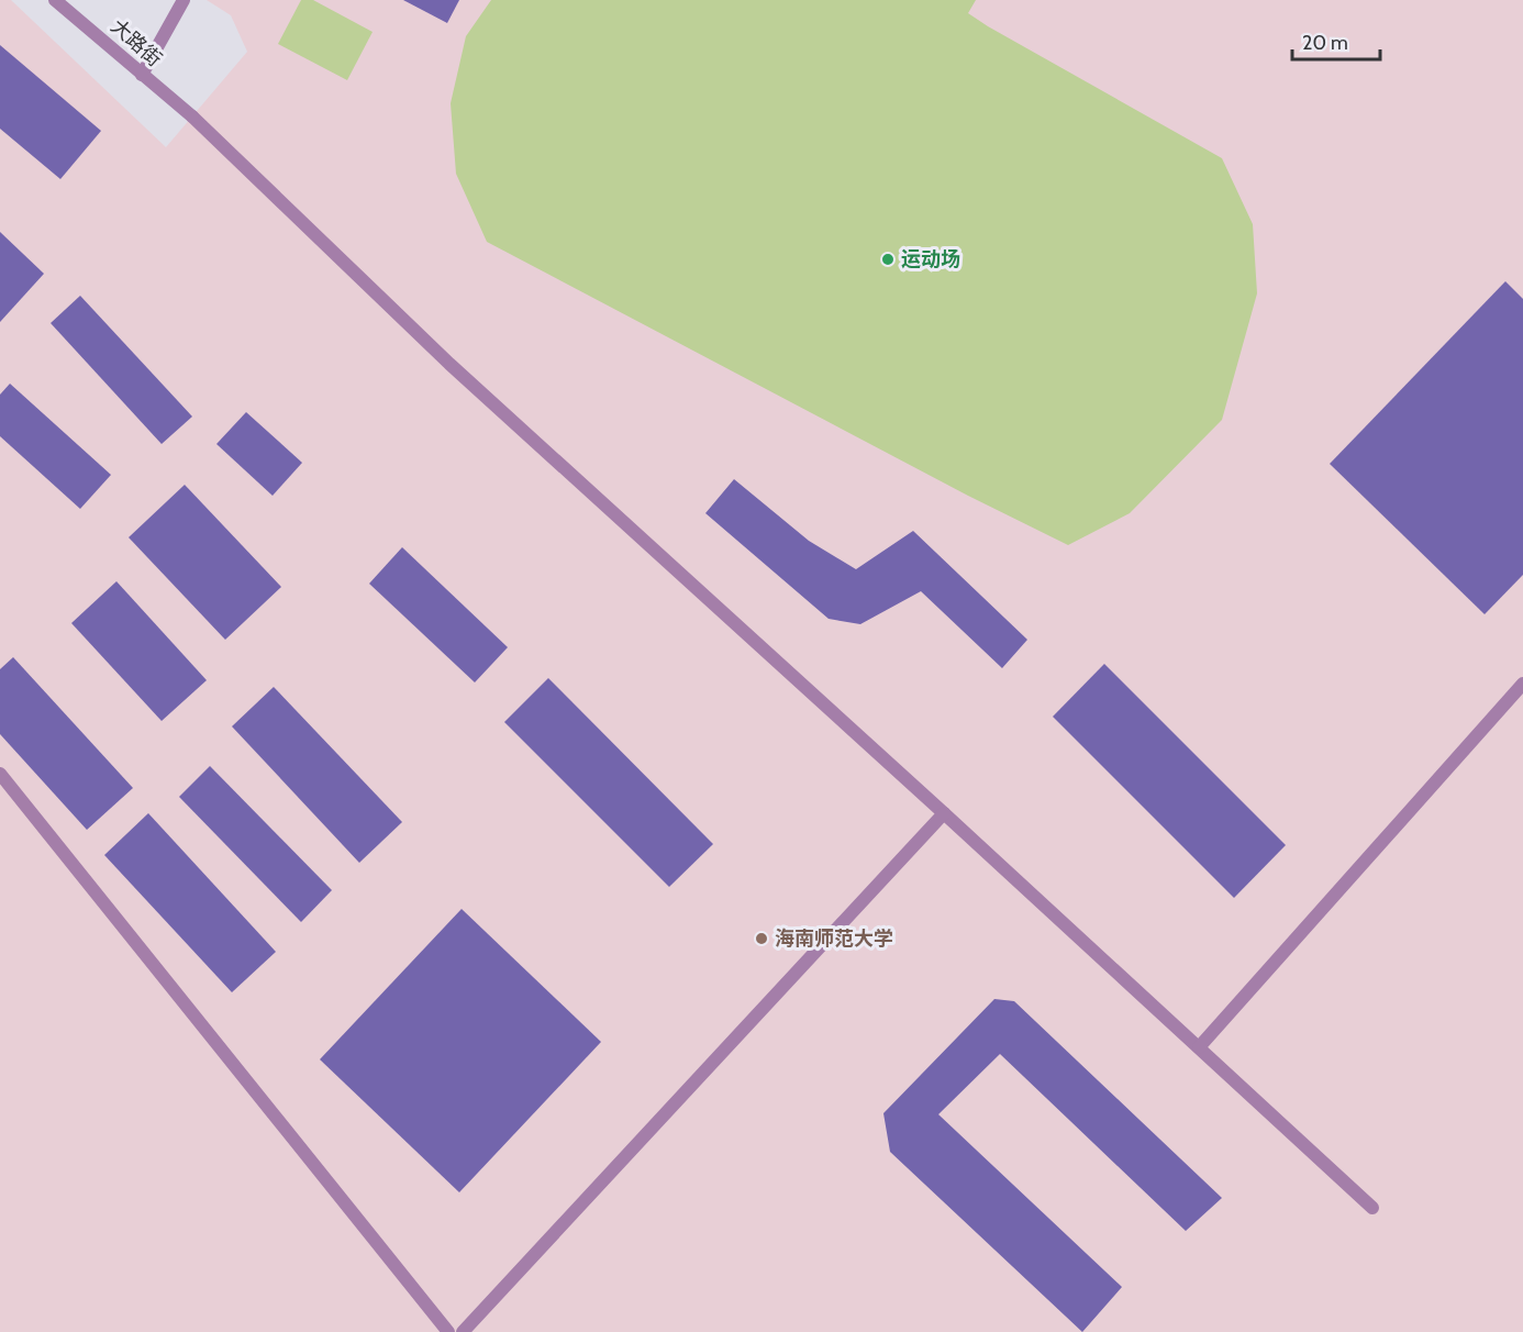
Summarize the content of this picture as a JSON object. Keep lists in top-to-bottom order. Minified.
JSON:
{"streets":{"street":["大路街"]},"places":["运动场","海南师范大学"],"scale_bar":"20 m"}
